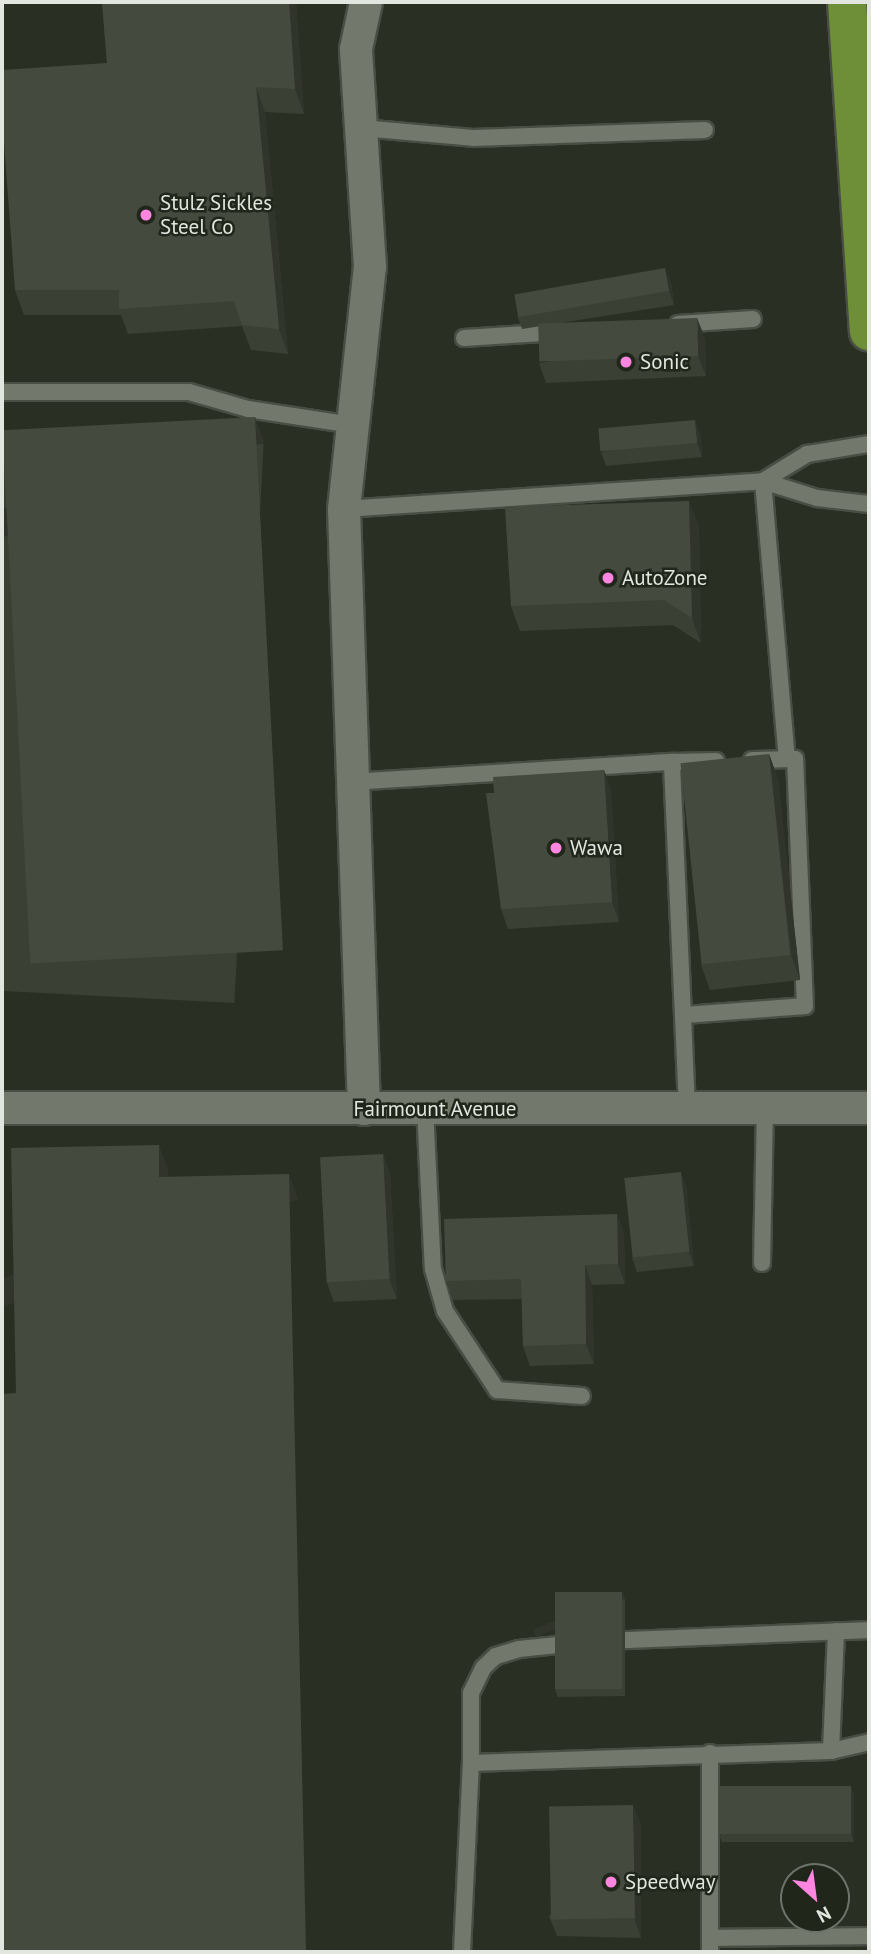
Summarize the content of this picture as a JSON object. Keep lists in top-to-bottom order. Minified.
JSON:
{"streets":{"street":["Fairmount Avenue"]},"places":["Stulz Sickles Steel Co","Sonic","AutoZone","Wawa","Speedway"],"north":"bottom right"}
